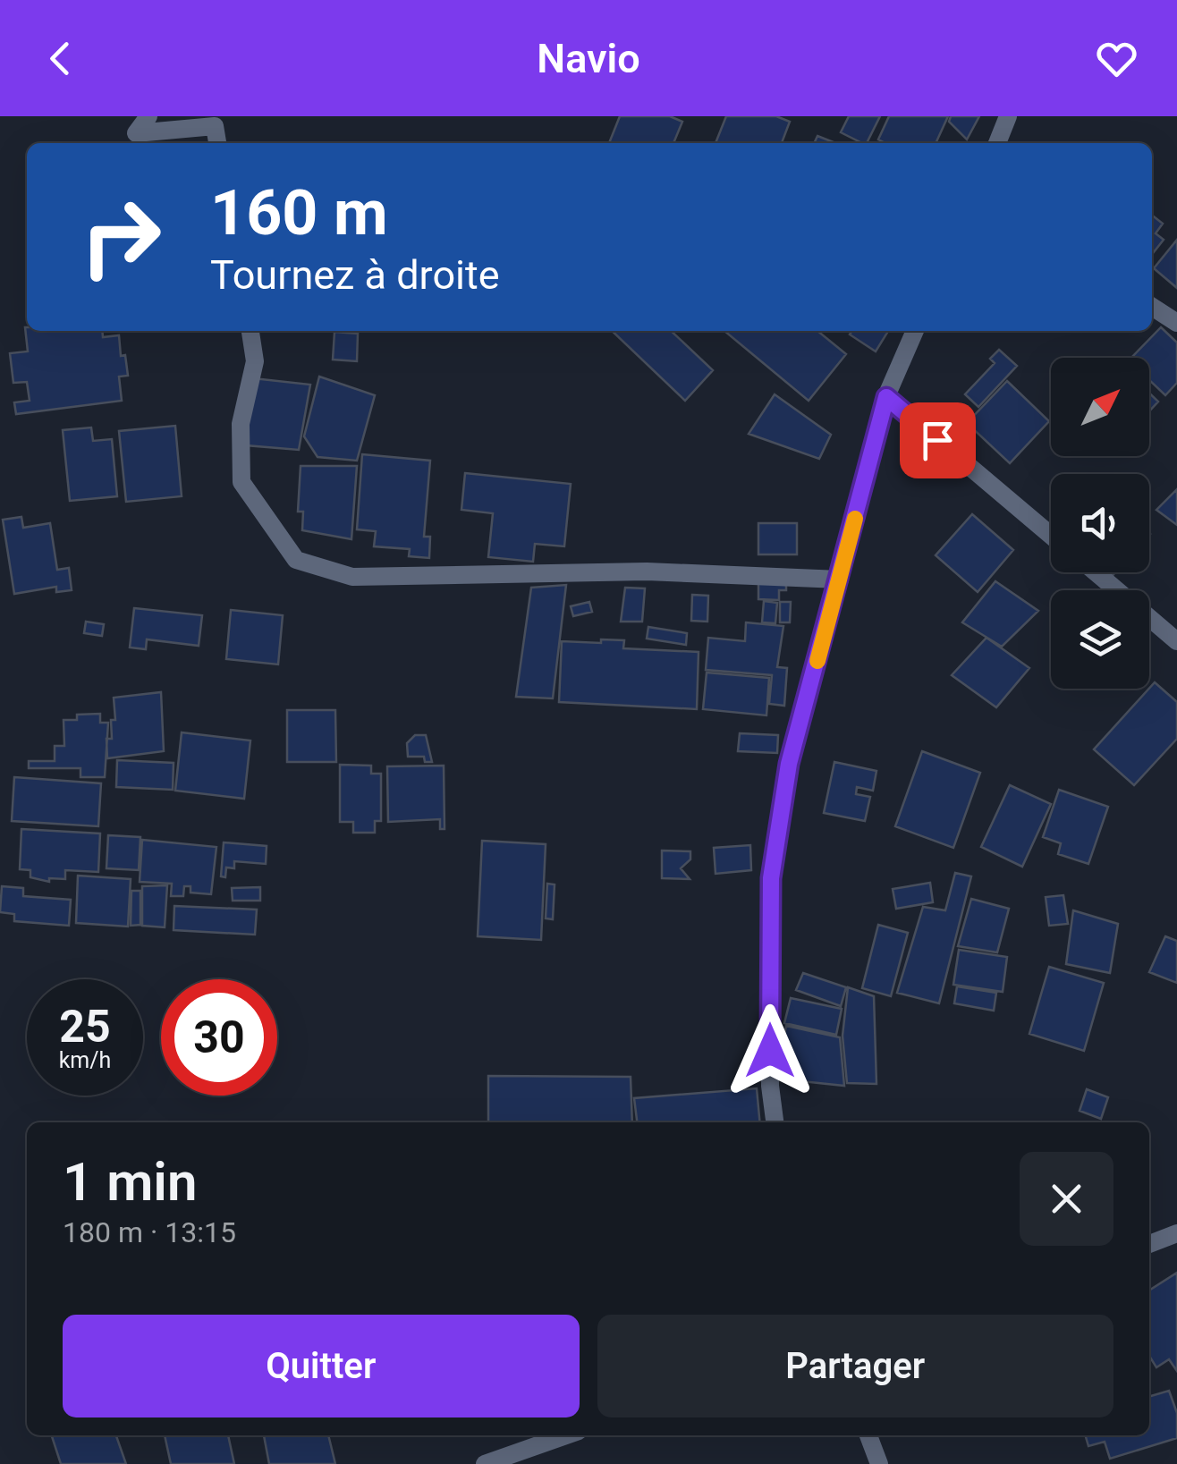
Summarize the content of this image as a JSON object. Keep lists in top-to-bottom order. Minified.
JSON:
{"north":"top right","page":{"header":"Navio","turn":["160 m","Tournez à droite"],"speed":"25 km/h","limit":"30","heading":["1 min","180 m · 13:15"],"buttons":["Quitter","Partager"]}}
